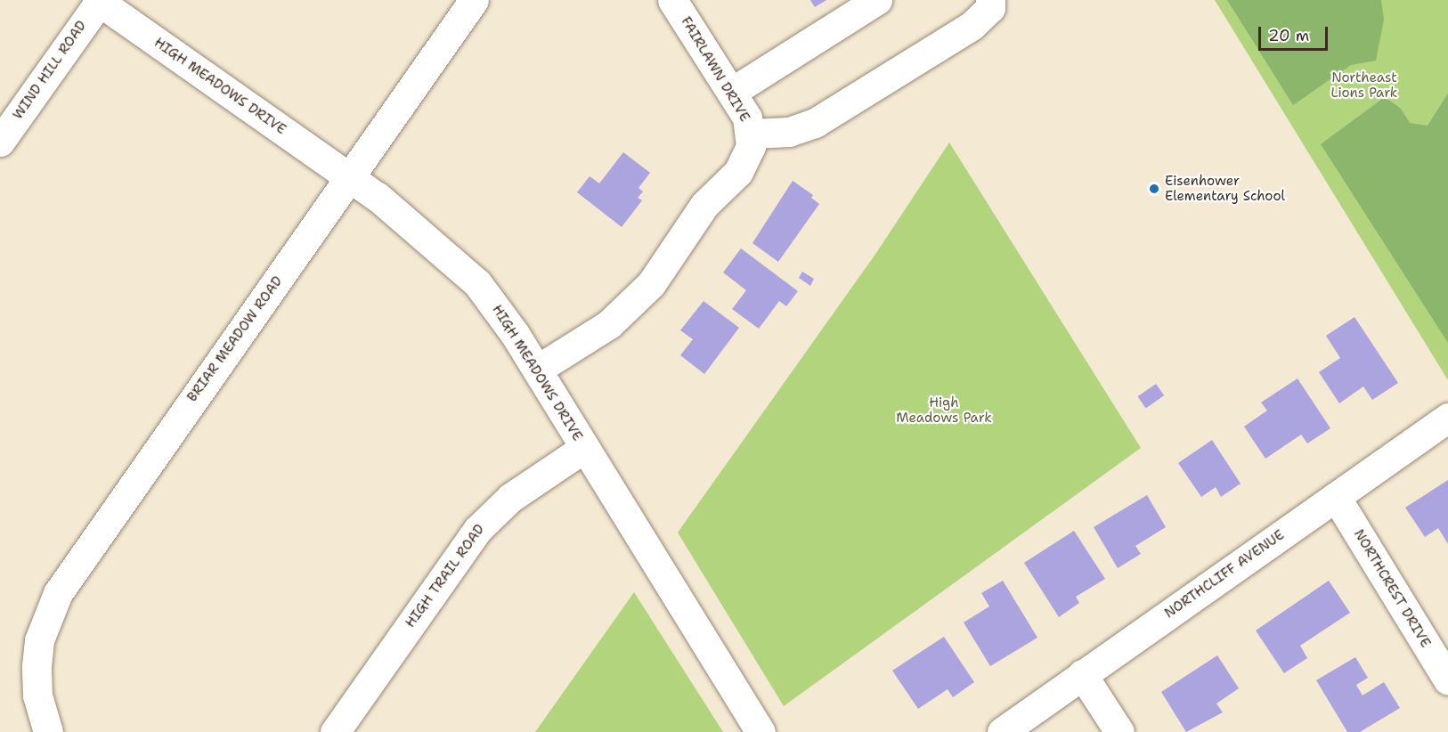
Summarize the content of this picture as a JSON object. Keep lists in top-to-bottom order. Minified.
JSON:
{"streets":{"street":["FAIRLAWN DRIVE","WIND HILL ROAD","HIGH MEADOWS DRIVE","BRIAR MEADOW ROAD","NORTHCLIFF AVENUE","HIGH TRAIL ROAD","NORTHCREST DRIVE"]},"crossings":[["FAIRLAWN DRIVE","HIGH MEADOWS DRIVE"],["WIND HILL ROAD","HIGH MEADOWS DRIVE"],["HIGH MEADOWS DRIVE","BRIAR MEADOW ROAD"],["HIGH MEADOWS DRIVE","HIGH TRAIL ROAD"],["NORTHCLIFF AVENUE","NORTHCREST DRIVE"]],"parks":["Northeast Lions Park","High Meadows Park"],"places":["Eisenhower Elementary School"],"scale_bar":"20 m"}
